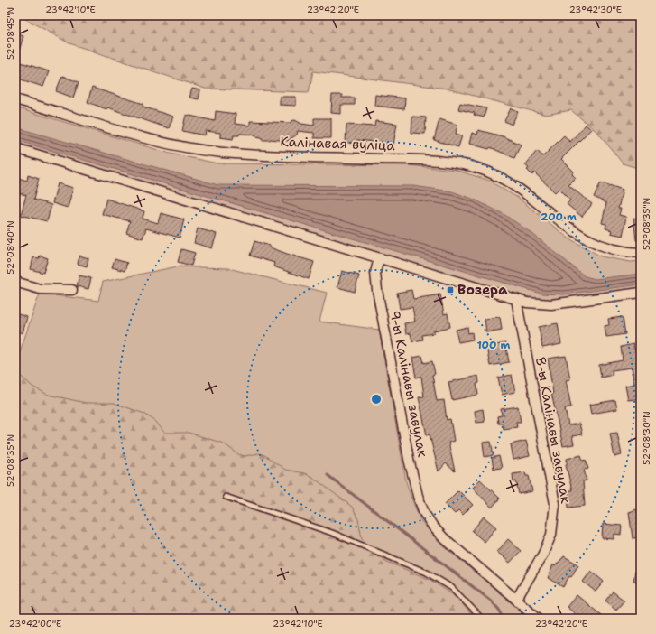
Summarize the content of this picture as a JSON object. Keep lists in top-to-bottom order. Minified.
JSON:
{"streets":{"street":["Калінавая вуліца","9-ы Калінавы завулак","8-ы Калінавы завулак"]},"crossings":[["9-ы Калінавы завулак","8-ы Калінавы завулак"]],"places":{"transit":["Возера"]},"coordinates":["23°42'10\"E","23°42'20\"E","23°42'30\"E","52°08'45\"N","52°08'35\"N","52°08'40\"N","52°08'30\"N","23°42'00\"E"],"rings":["200 m","100 m"]}
